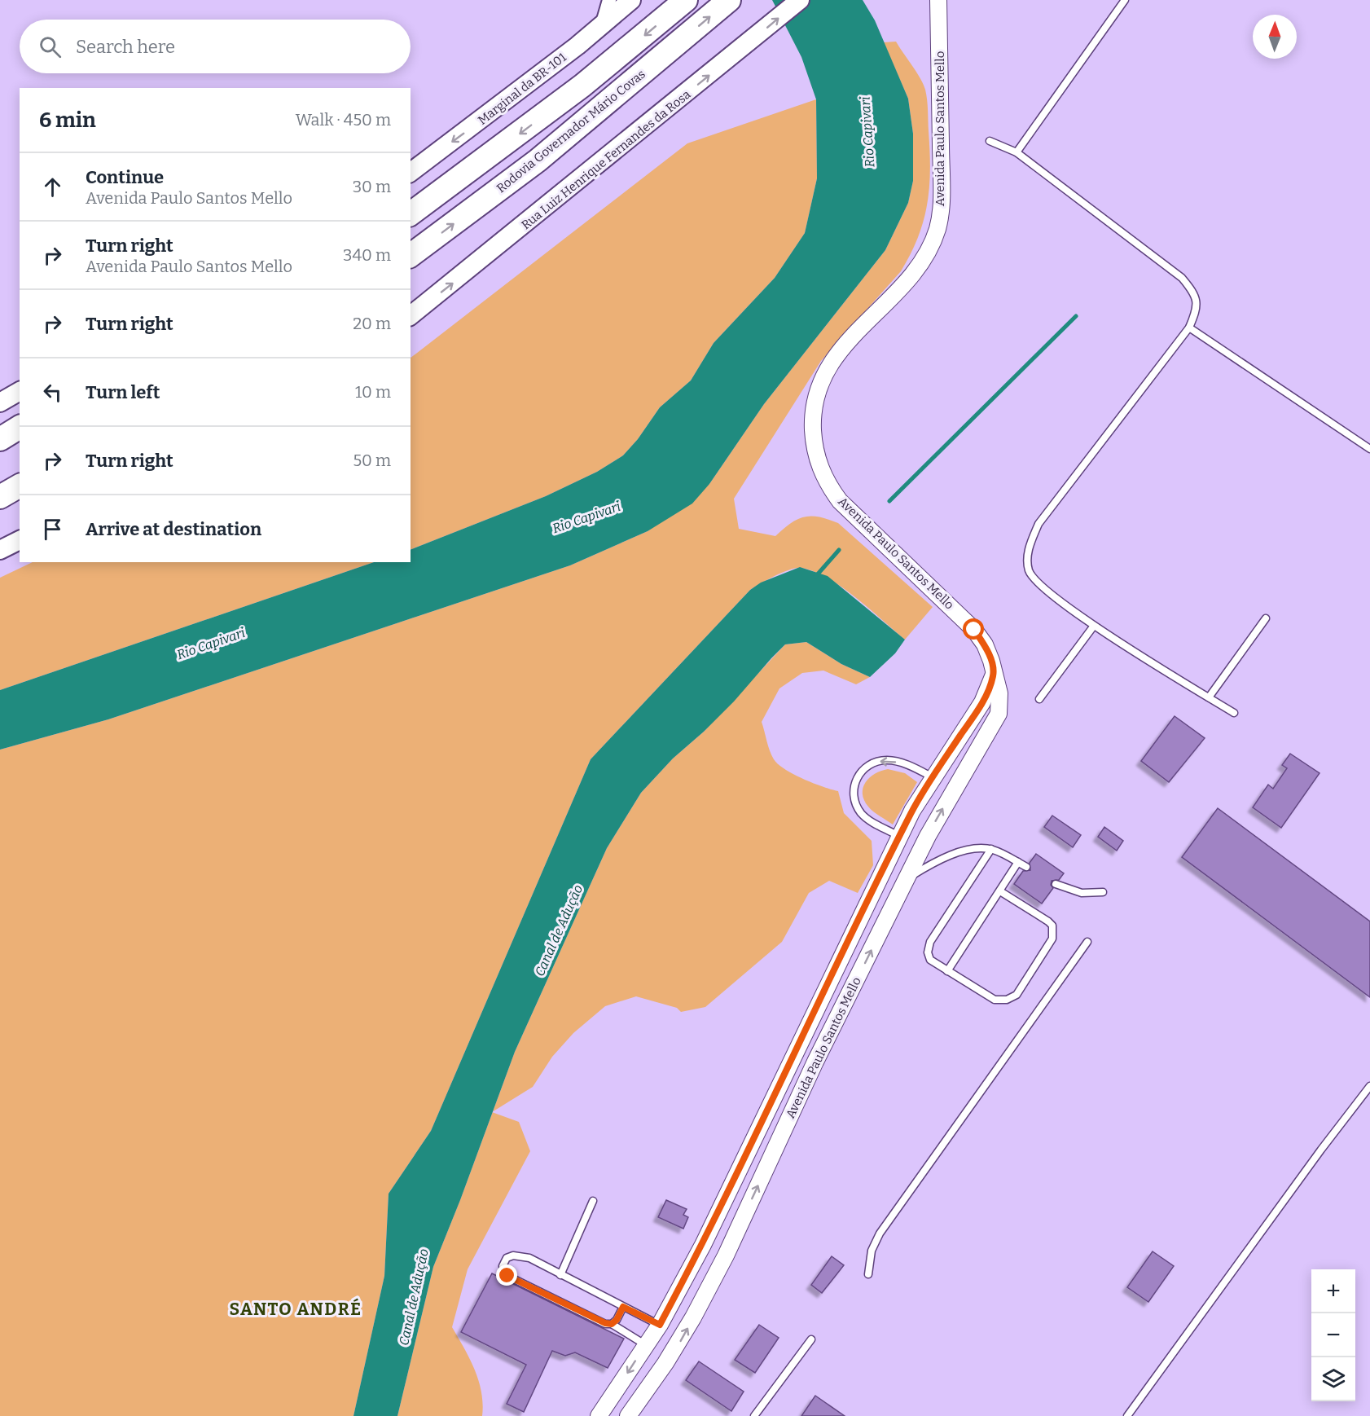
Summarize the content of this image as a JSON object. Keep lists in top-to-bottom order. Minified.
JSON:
{"streets":{"highway":["Rodovia Governador Mário Covas"],"main road":["Marginal da BR-101","Rua Luiz Henrique Fernandes da Rosa"],"street":["Avenida Paulo Santos Mello"]},"one_way":["Marginal da BR-101","Rua Luiz Henrique Fernandes da Rosa"],"districts":["SANTO ANDRÉ"],"water":["Rio Capivari","Canal de Adução"],"north":"top","page":{"search":"Search here","heading":["6 min","Walk · 450 m"],"list":[["Continue","Avenida Paulo Santos Mello","30 m"],["Turn right","Avenida Paulo Santos Mello","340 m"],["Turn right","20 m"],["Turn left","10 m"],["Turn right","50 m"],"Arrive at destination"],"map_buttons":["+","−"]}}
